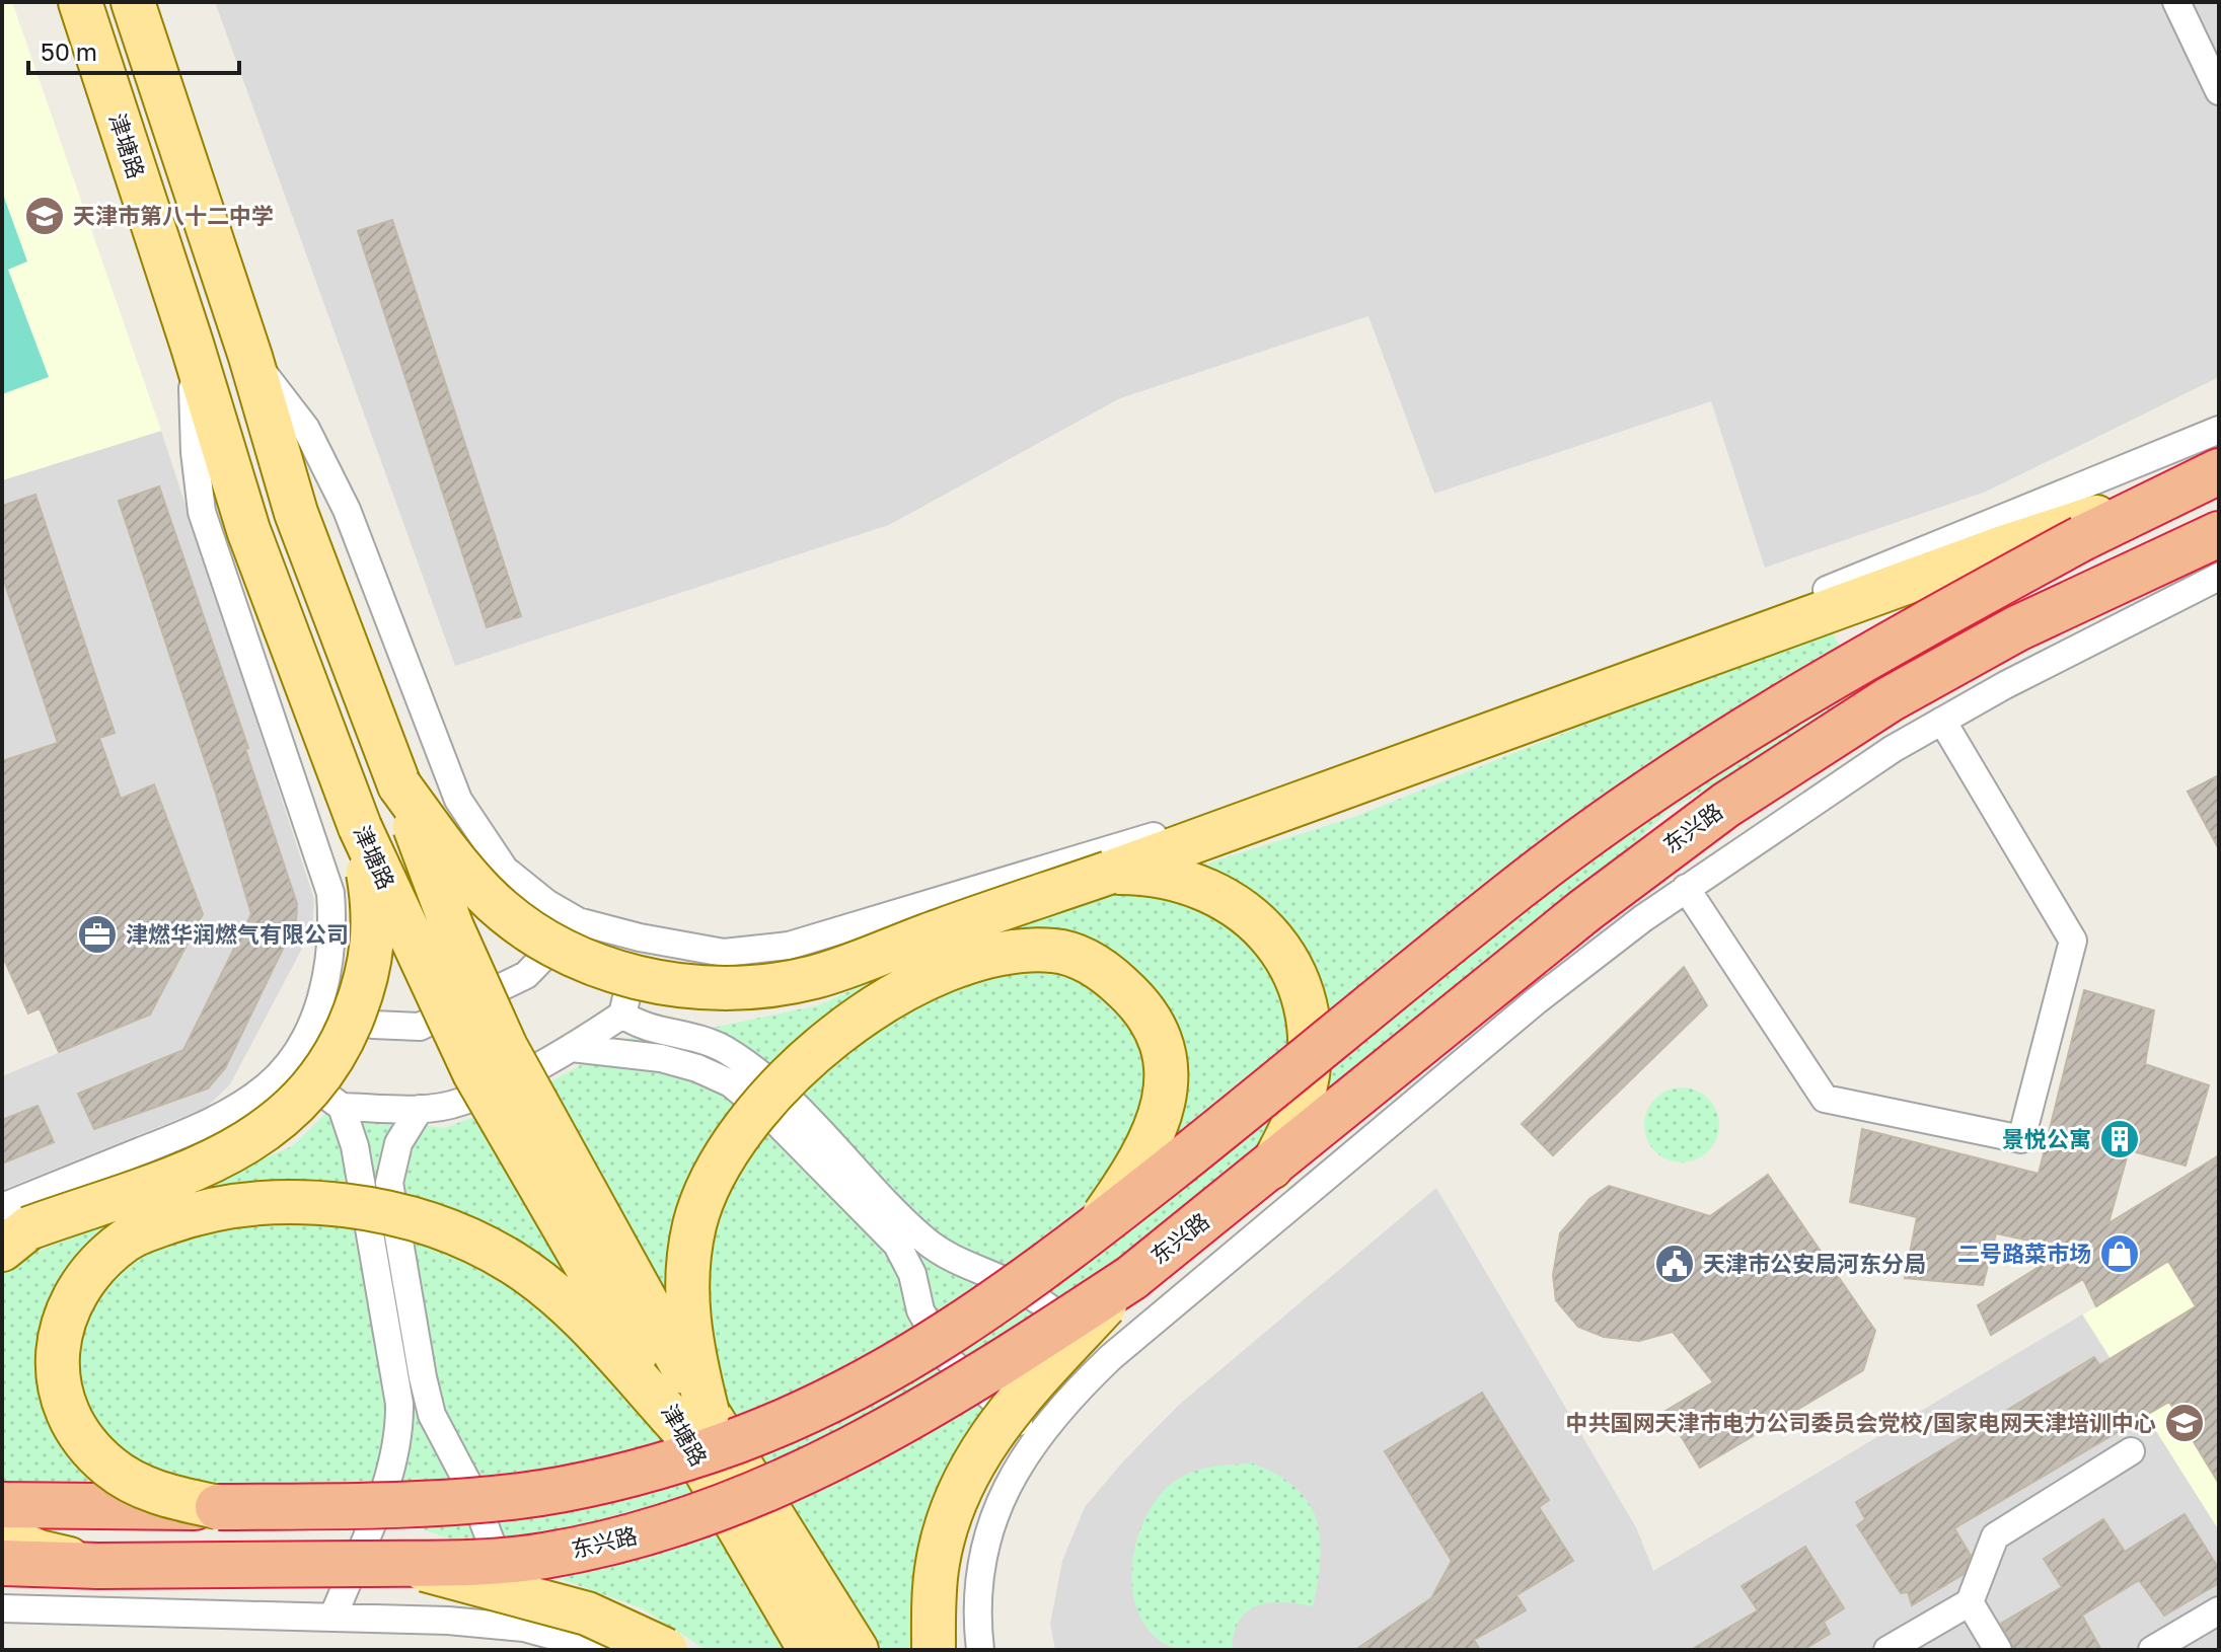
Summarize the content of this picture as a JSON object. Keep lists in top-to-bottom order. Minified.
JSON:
{"streets":{"highway":["东兴路"],"main road":["津塘路"]},"places":{"school or university":["天津市第八十二中学","中共国网天津市电力公司委员会党校/国家电网天津培训中心"],"office":["津燃华润燃气有限公司"],"building":["景悦公寓"],"shop":["二号路菜市场"],"public building":["天津市公安局河东分局"]},"scale_bar":"50 m"}
